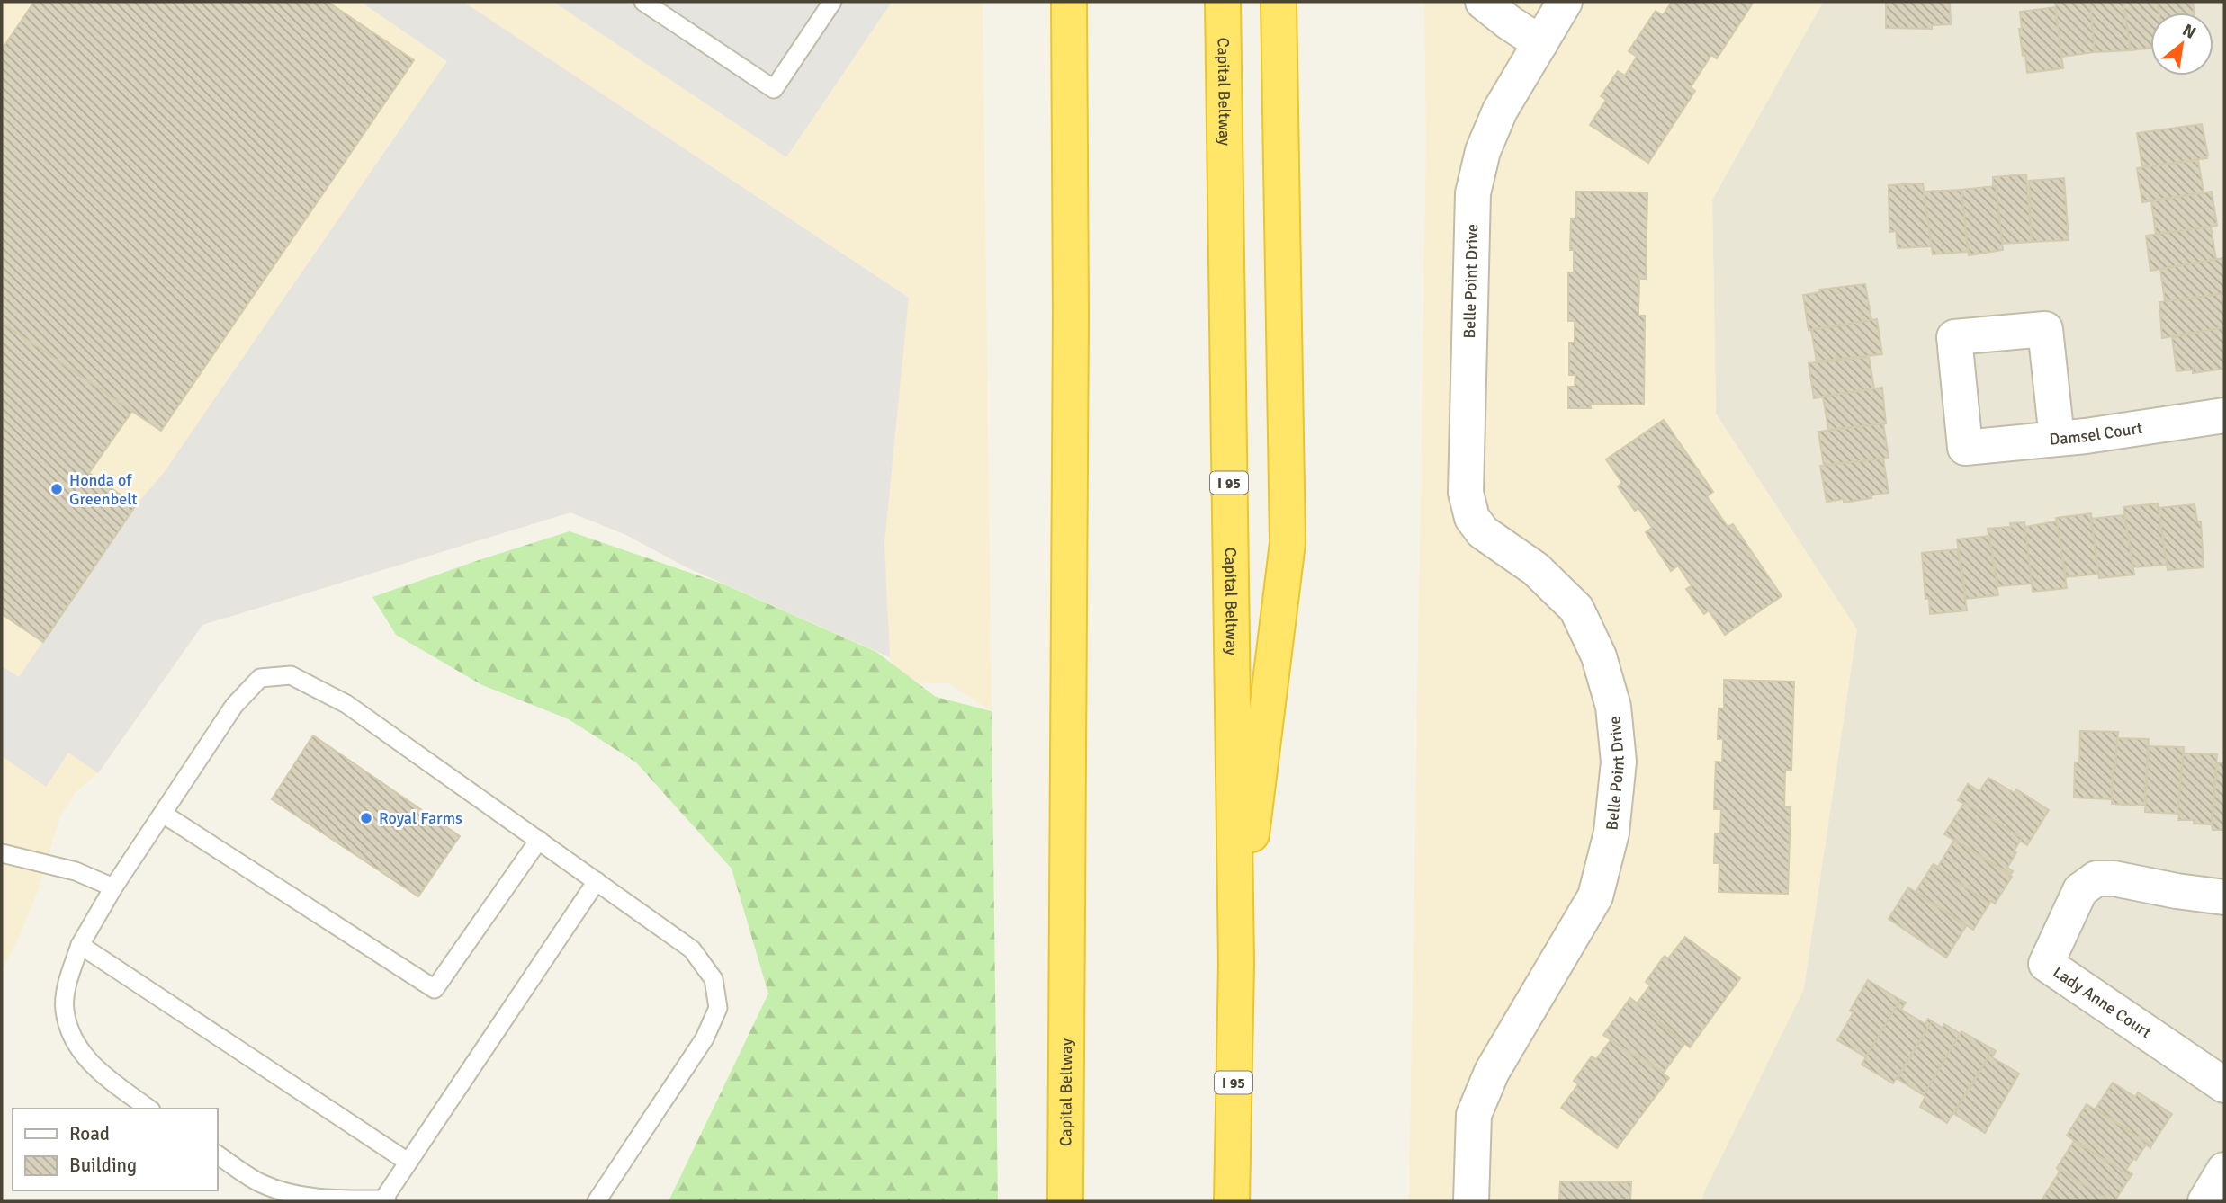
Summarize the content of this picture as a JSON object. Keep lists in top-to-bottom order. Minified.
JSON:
{"streets":{"highway":["Capital Beltway","I 95"],"street":["Belle Point Drive","Damsel Court","Lady Anne Court"]},"places":["Honda of Greenbelt","Royal Farms"],"legend":["Road","Building"],"north":"top right"}
